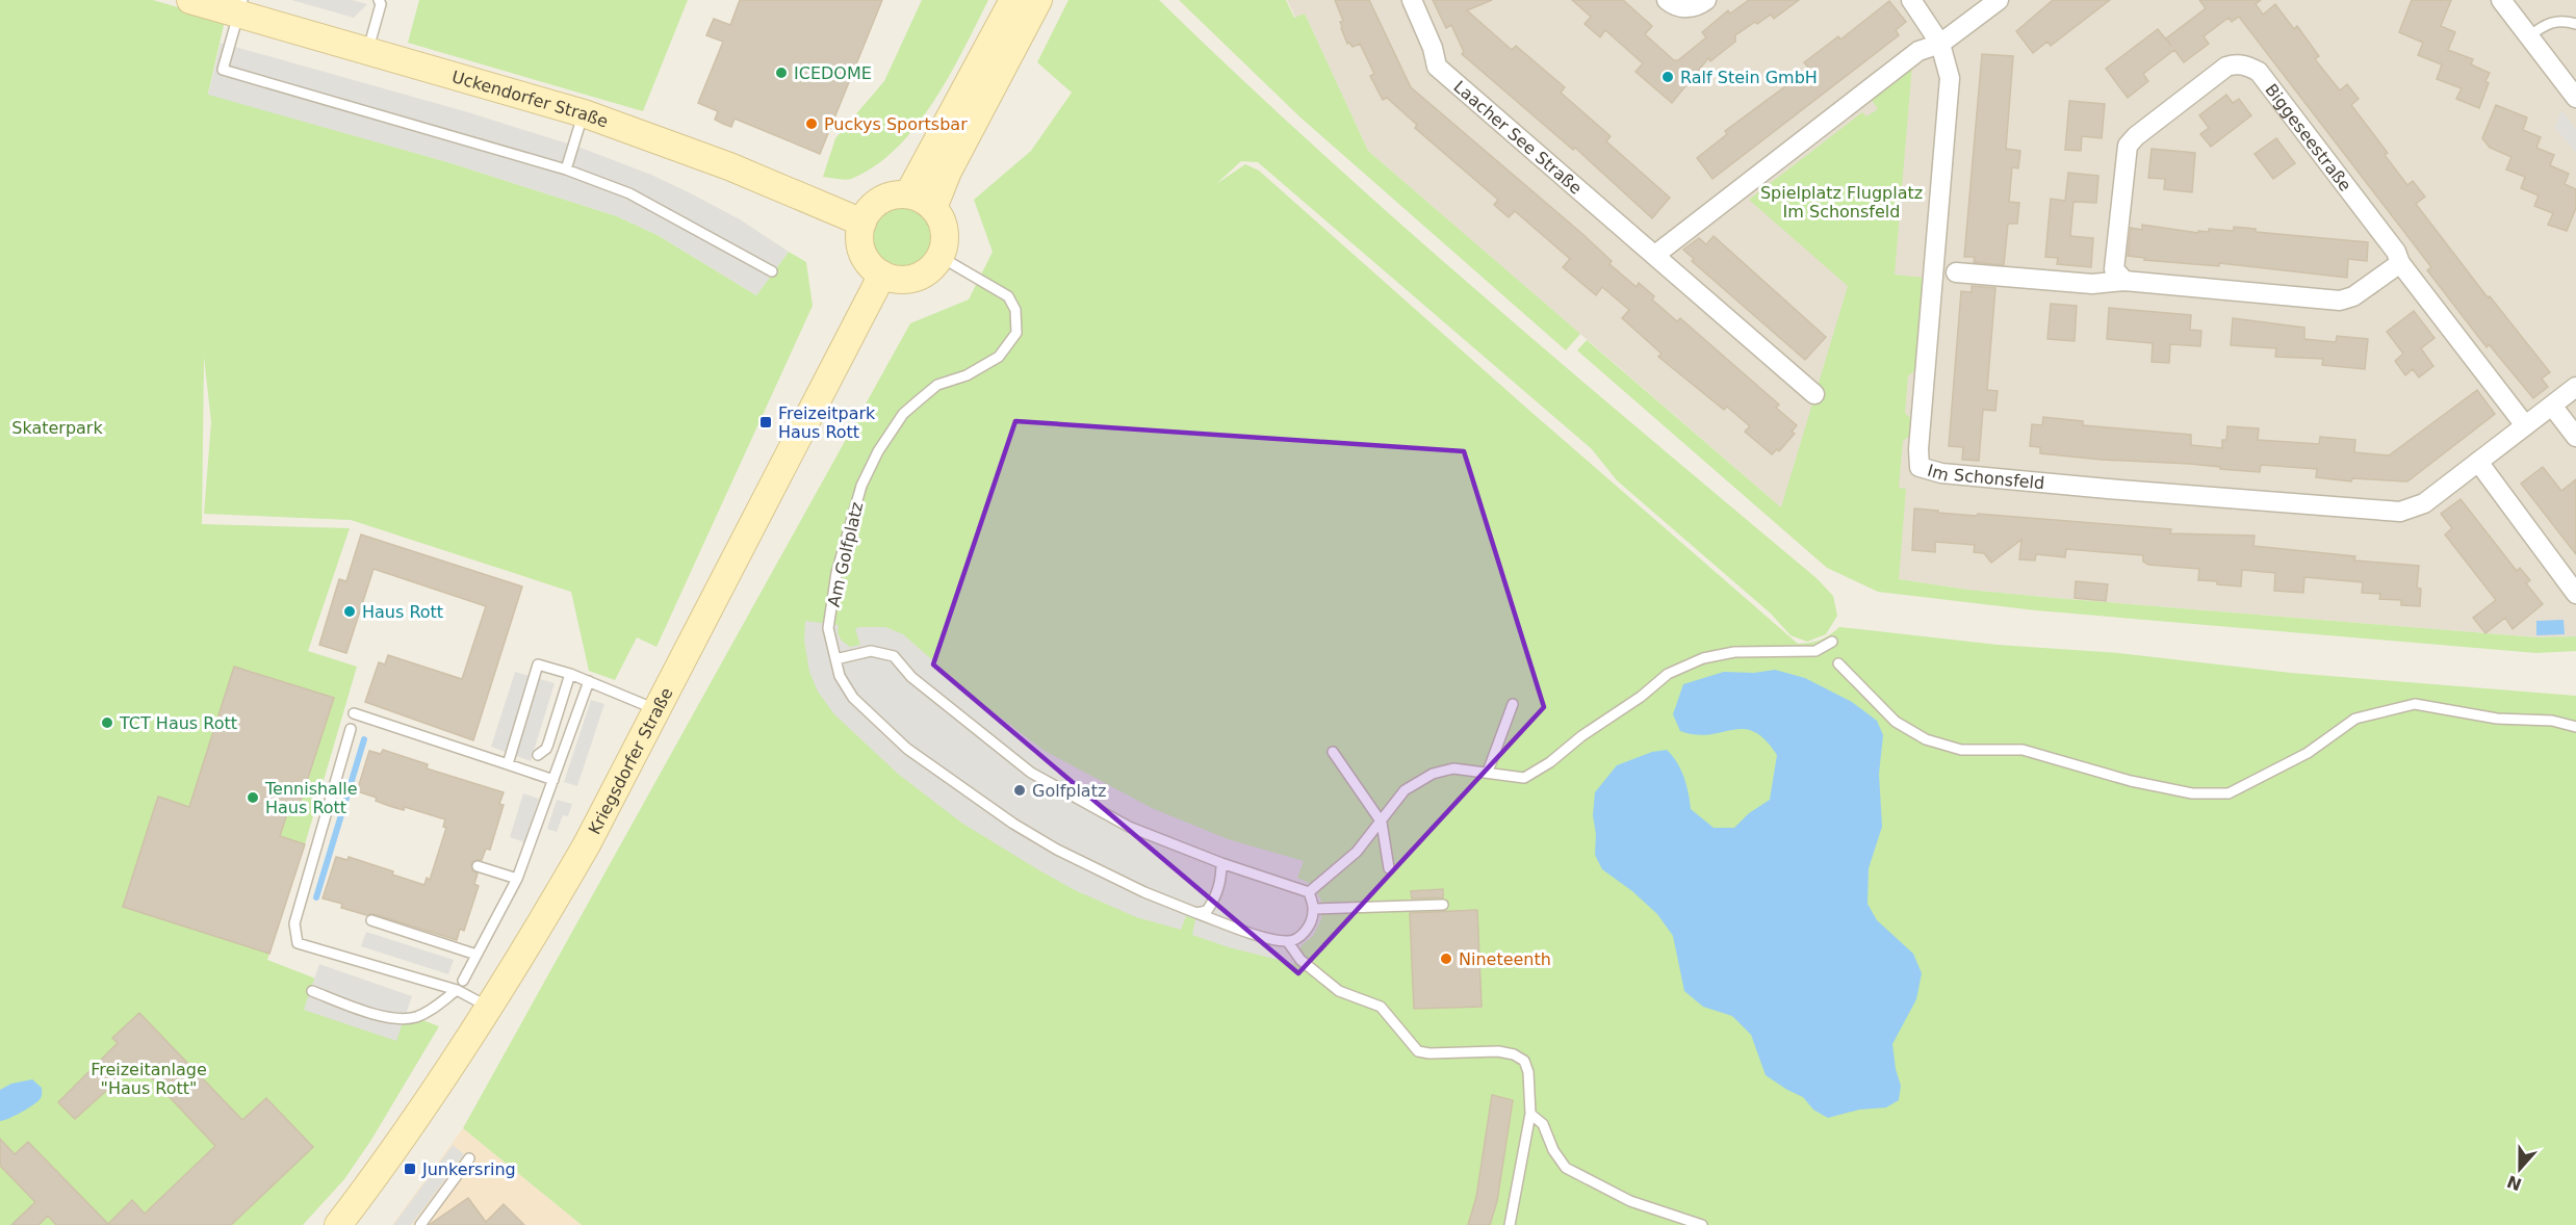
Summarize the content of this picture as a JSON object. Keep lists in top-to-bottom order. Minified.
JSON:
{"streets":{"main road":["Uckendorfer Straße","Kriegsdorfer Straße"],"street":["Biggeseestraße","Laacher See Straße","Im Schonsfeld"],"lane":["Am Golfplatz"]},"crossings":[["Uckendorfer Straße","Am Golfplatz"],["Uckendorfer Straße","Kriegsdorfer Straße"],["Biggeseestraße","Im Schonsfeld"],["Am Golfplatz","Kriegsdorfer Straße"]],"parks":["Spielplatz Flugplatz Im Schonsfeld","Skaterpark","Freizeitanlage \"Haus Rott\""],"places":{"other":["ICEDOME","Ralf Stein GmbH","Puckys Sportsbar","Haus Rott","TCT Haus Rott","Golfplatz","Tennishalle Haus Rott","Nineteenth"],"transit":["Freizeitpark Haus Rott","Junkersring"]},"north":"bottom"}
